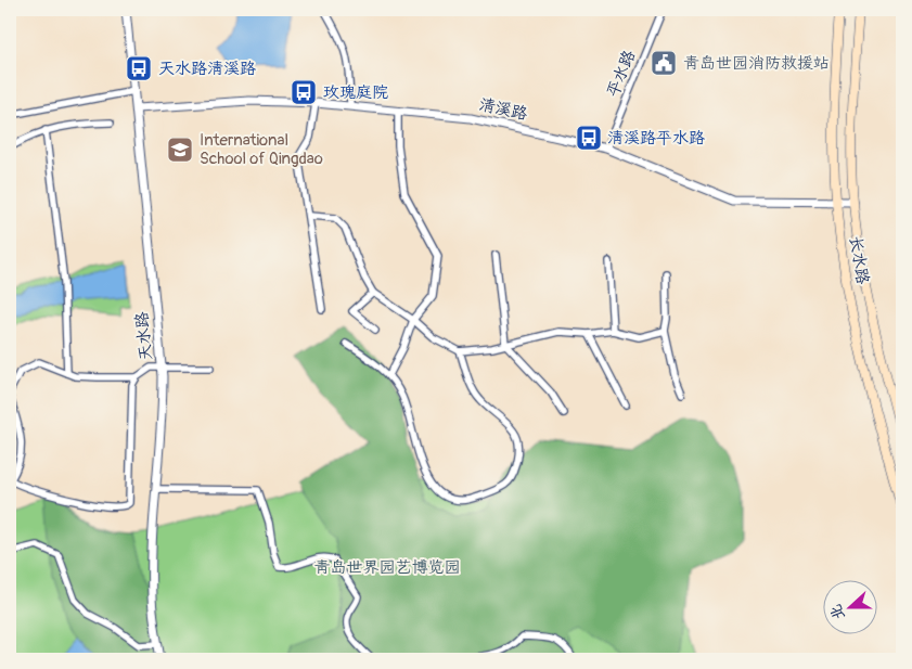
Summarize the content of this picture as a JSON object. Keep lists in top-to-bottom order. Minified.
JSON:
{"streets":{"main road":["长水路"],"street":["平水路","清溪路","天水路"]},"crossings":[["平水路","清溪路"],["清溪路","长水路"],["清溪路","天水路"]],"parks":["青岛世界园艺博览园"],"places":{"public building":["青岛世园消防救援站"],"bus stop":["天水路清溪路","玫瑰庭院","清溪路平水路"],"school or university":["International School of Qingdao"]},"north":"left"}
